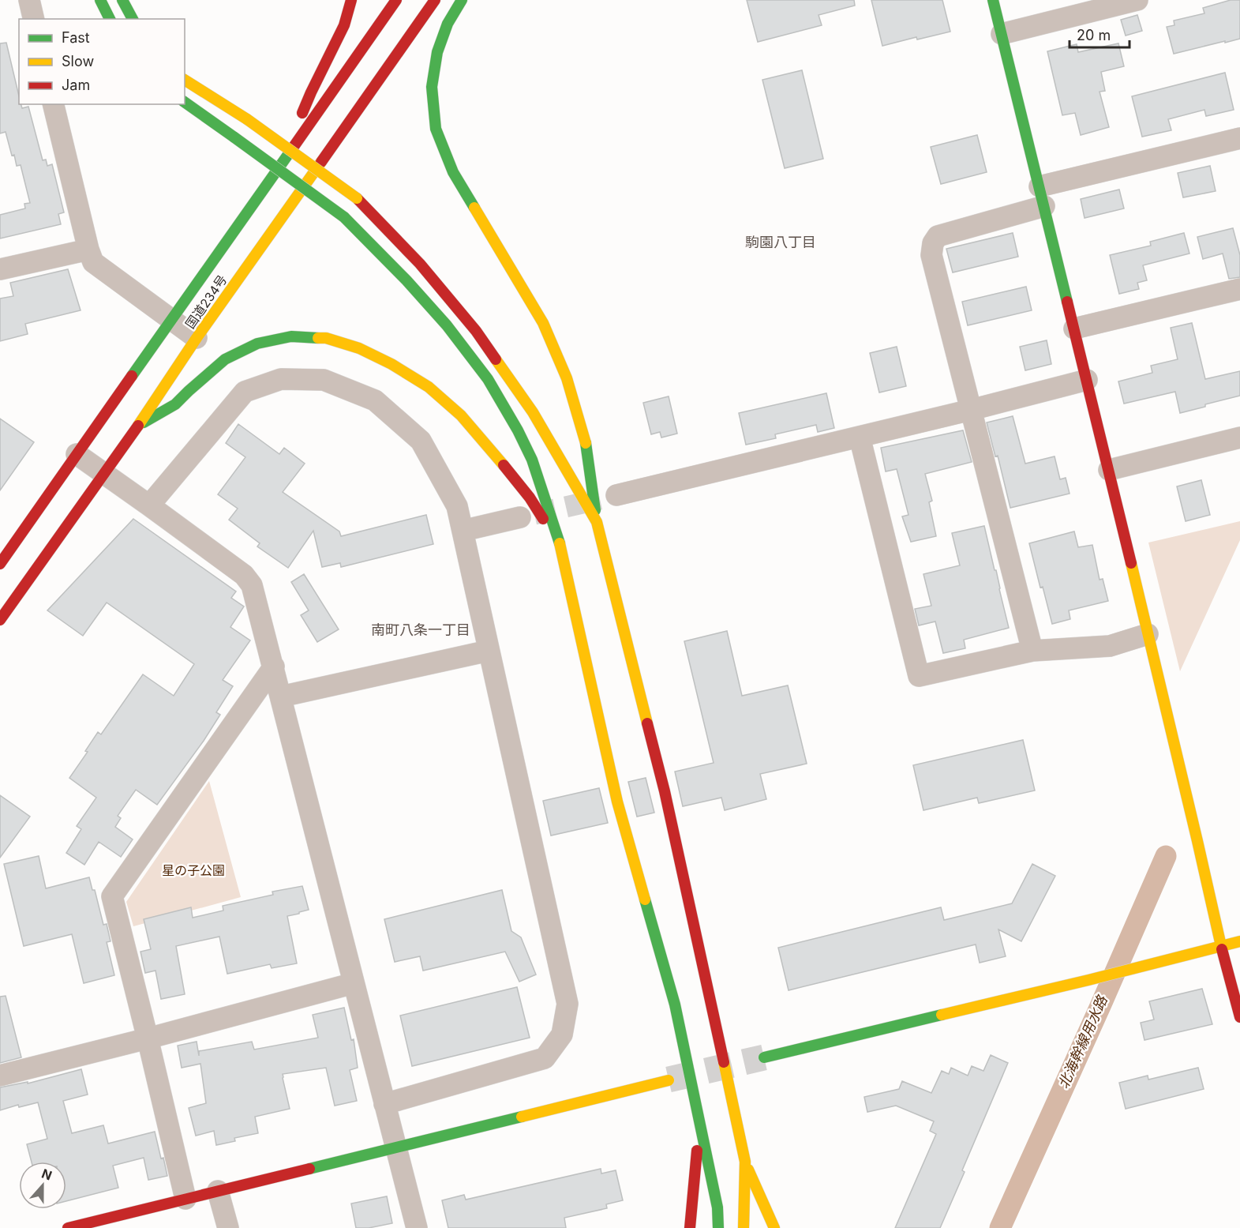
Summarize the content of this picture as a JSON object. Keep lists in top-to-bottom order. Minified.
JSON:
{"streets":{"main road":["国道234号"]},"districts":["駒園八丁目","南町八条一丁目"],"water":["北海幹線用水路"],"parks":["星の子公園"],"legend":["Fast","Slow","Jam"],"scale_bar":"20 m","north":"top"}
